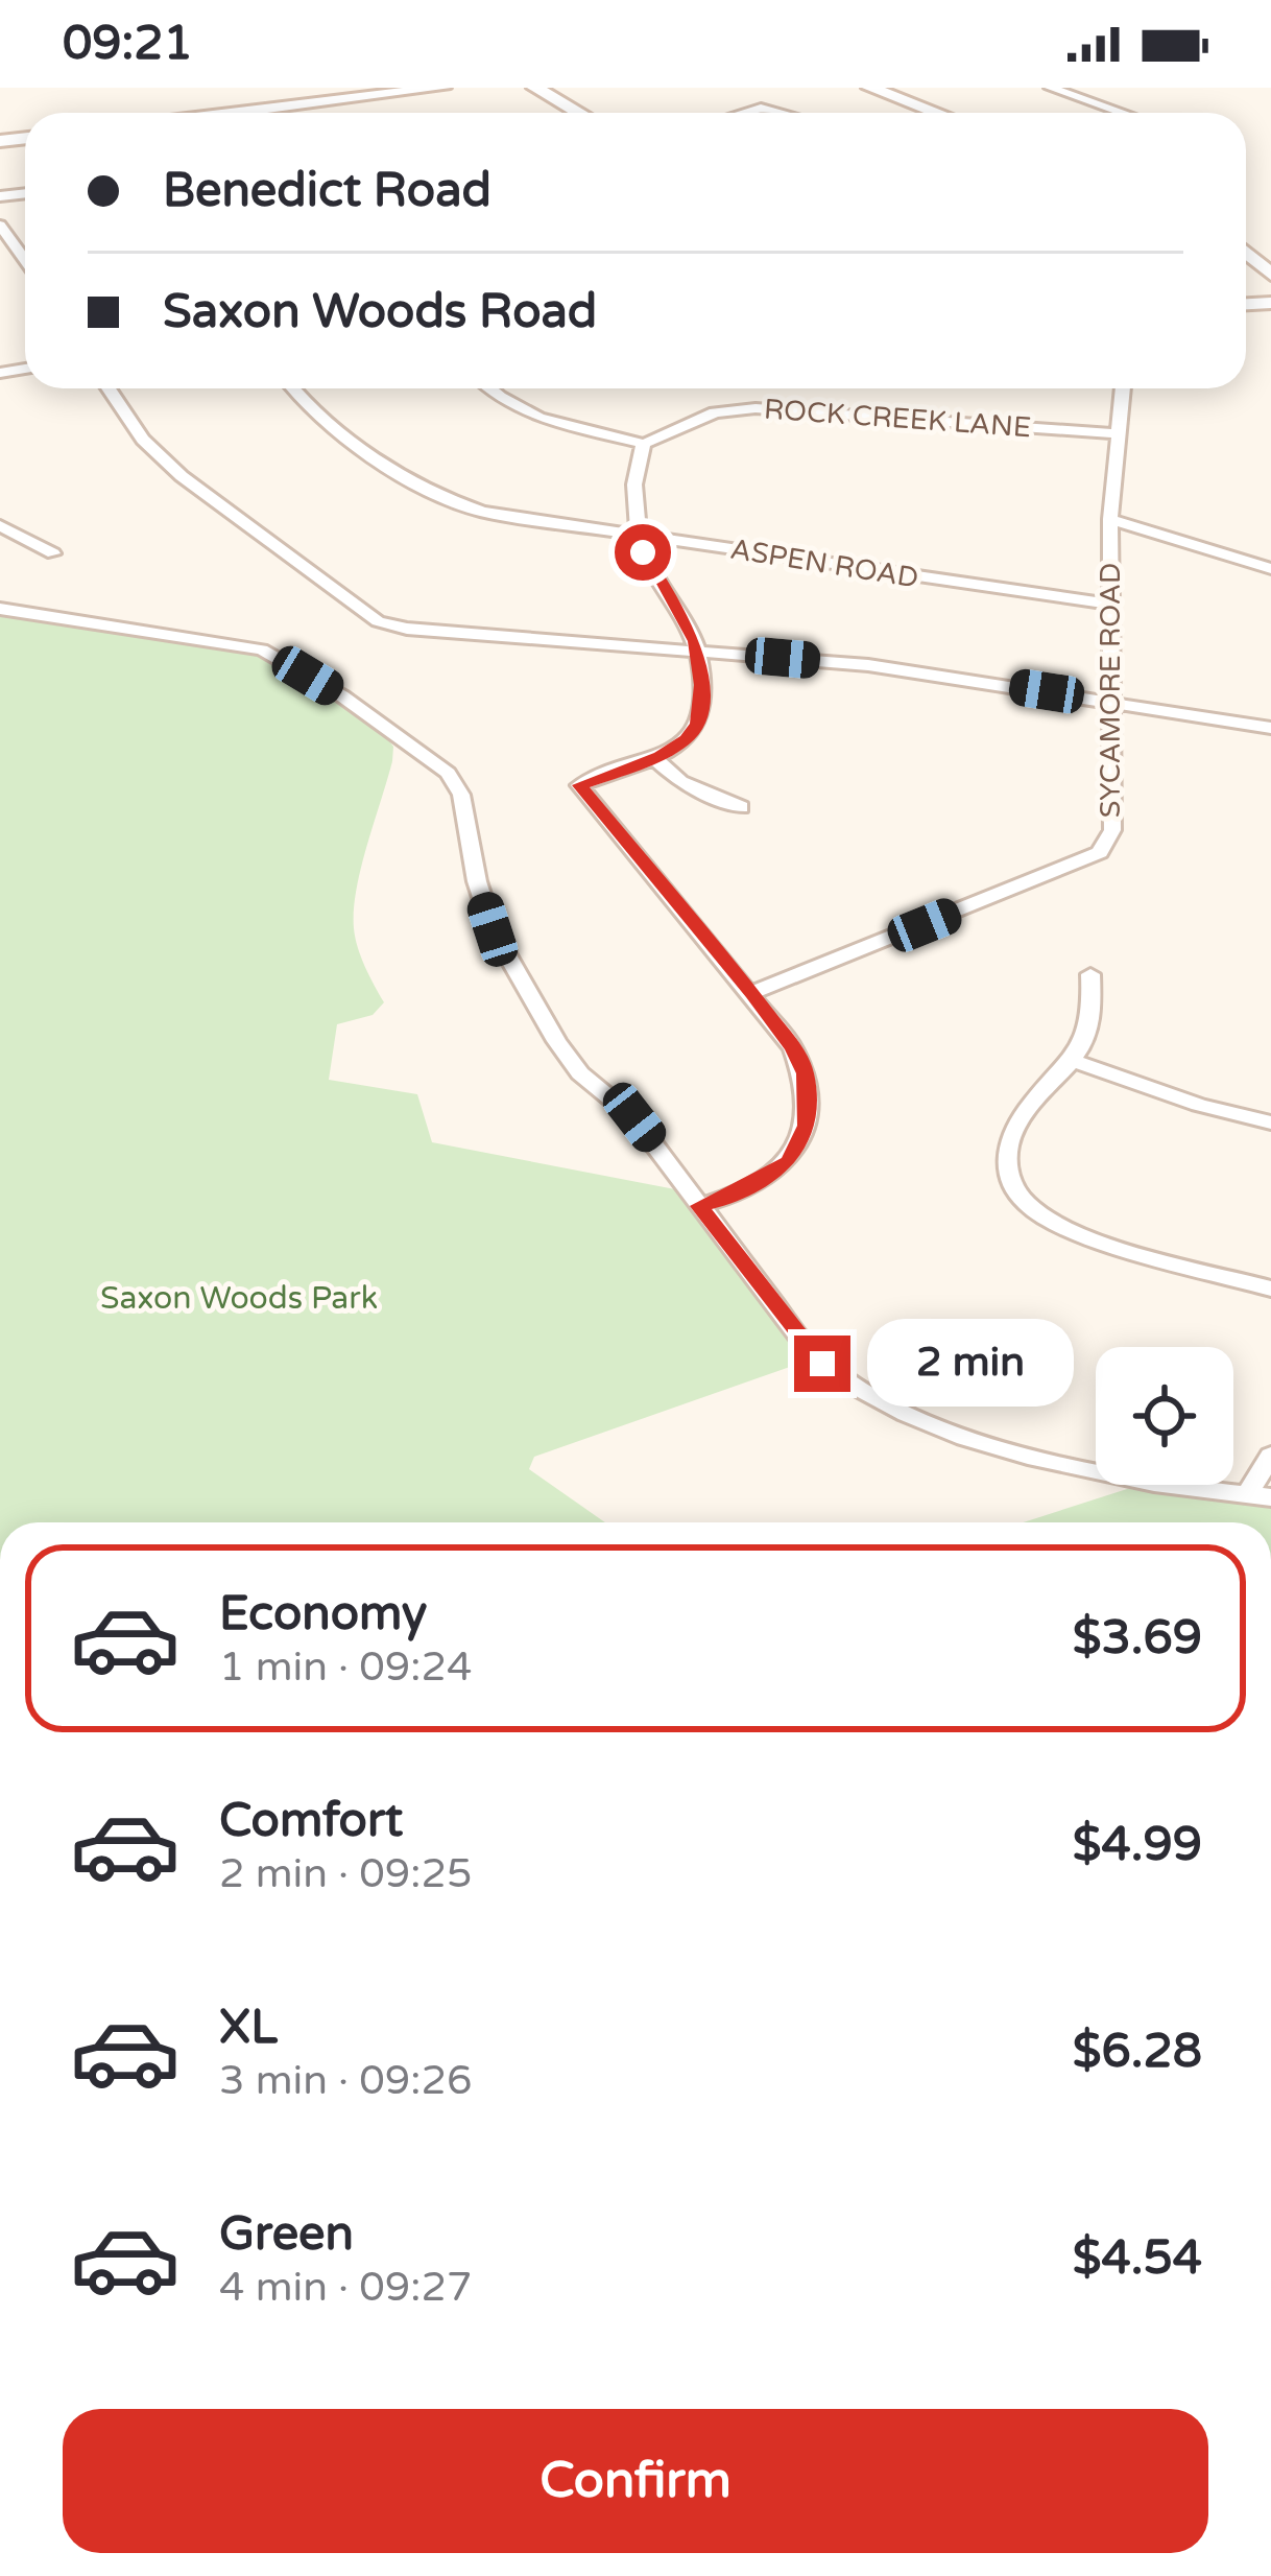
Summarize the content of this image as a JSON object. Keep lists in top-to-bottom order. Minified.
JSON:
{"streets":{"street":["ROCK CREEK LANE","ASPEN ROAD","SYCAMORE ROAD"]},"crossings":[["ROCK CREEK LANE","SYCAMORE ROAD"],["ASPEN ROAD","SYCAMORE ROAD"]],"parks":["Saxon Woods Park"],"page":{"status":"09:21","banner":["Benedict Road","Saxon Woods Road"],"bubble":"2 min","list":[{"name":"Economy","note":"1 min · 09:24","value":"$3.69"},{"name":"Comfort","note":"2 min · 09:25","value":"$4.99"},{"name":"XL","note":"3 min · 09:26","value":"$6.28"},{"name":"Green","note":"4 min · 09:27","value":"$4.54"}],"buttons":"Confirm"}}
